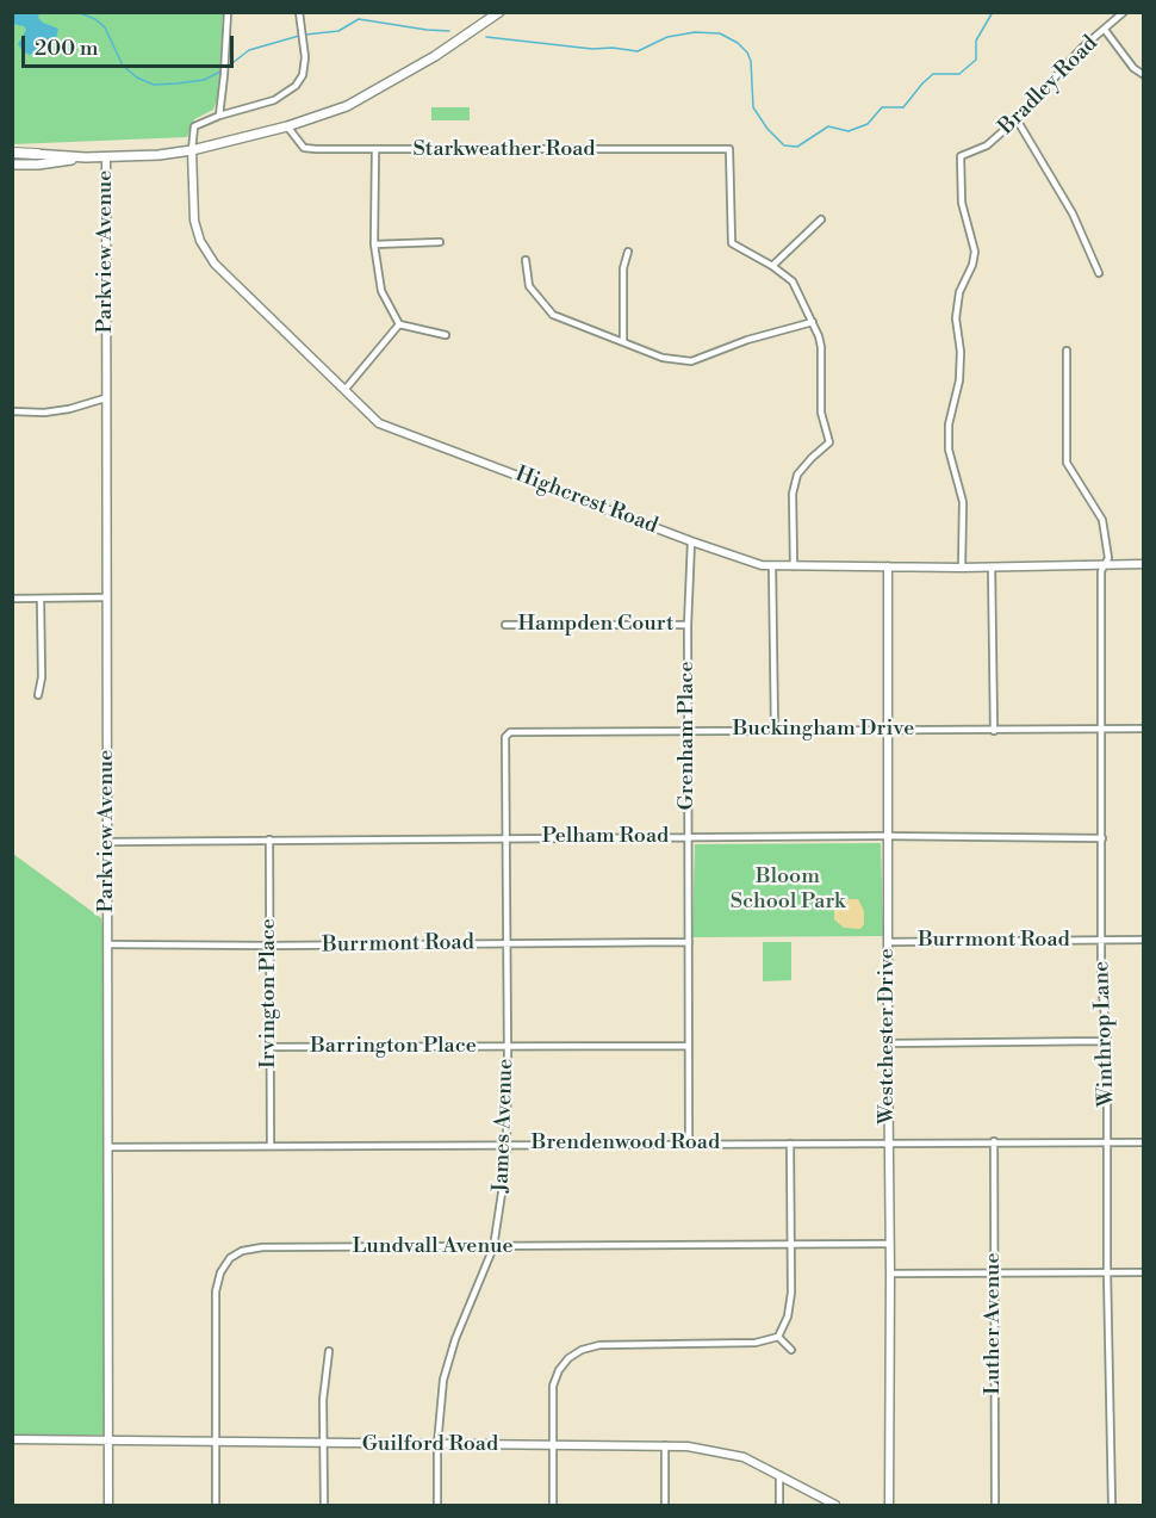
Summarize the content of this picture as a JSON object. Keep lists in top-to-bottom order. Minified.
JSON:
{"streets":{"street":["Bradley Road","Starkweather Road","Parkview Avenue","Highcrest Road","Hampden Court","Buckingham Drive","Grenham Place","Pelham Road","Burrmont Road","Irvington Place","Winthrop Lane","Westchester Drive","Barrington Place","James Avenue","Brendenwood Road","Lundvall Avenue","Luther Avenue","Guilford Road"]},"crossings":[["Bradley Road","Highcrest Road"],["Parkview Avenue","Pelham Road"],["Parkview Avenue","Burrmont Road"],["Parkview Avenue","Brendenwood Road"],["Parkview Avenue","Guilford Road"],["Highcrest Road","Grenham Place"],["Highcrest Road","Winthrop Lane"],["Highcrest Road","Westchester Drive"],["Hampden Court","Grenham Place"],["Buckingham Drive","Grenham Place"],["Buckingham Drive","Winthrop Lane"],["Buckingham Drive","Westchester Drive"],["Buckingham Drive","James Avenue"],["Grenham Place","Pelham Road"],["Grenham Place","Burrmont Road"],["Grenham Place","Barrington Place"],["Grenham Place","Brendenwood Road"],["Pelham Road","Irvington Place"],["Pelham Road","Winthrop Lane"],["Pelham Road","Westchester Drive"],["Pelham Road","James Avenue"],["Burrmont Road","Irvington Place"],["Burrmont Road","Winthrop Lane"],["Burrmont Road","Westchester Drive"],["Burrmont Road","James Avenue"],["Irvington Place","Barrington Place"],["Irvington Place","Brendenwood Road"],["Winthrop Lane","Brendenwood Road"],["Westchester Drive","Brendenwood Road"],["Westchester Drive","Lundvall Avenue"],["Barrington Place","James Avenue"],["James Avenue","Brendenwood Road"],["James Avenue","Lundvall Avenue"],["James Avenue","Guilford Road"],["Brendenwood Road","Luther Avenue"],["Lundvall Avenue","Guilford Road"]],"parks":["Bloom School Park"],"scale_bar":"200 m"}
